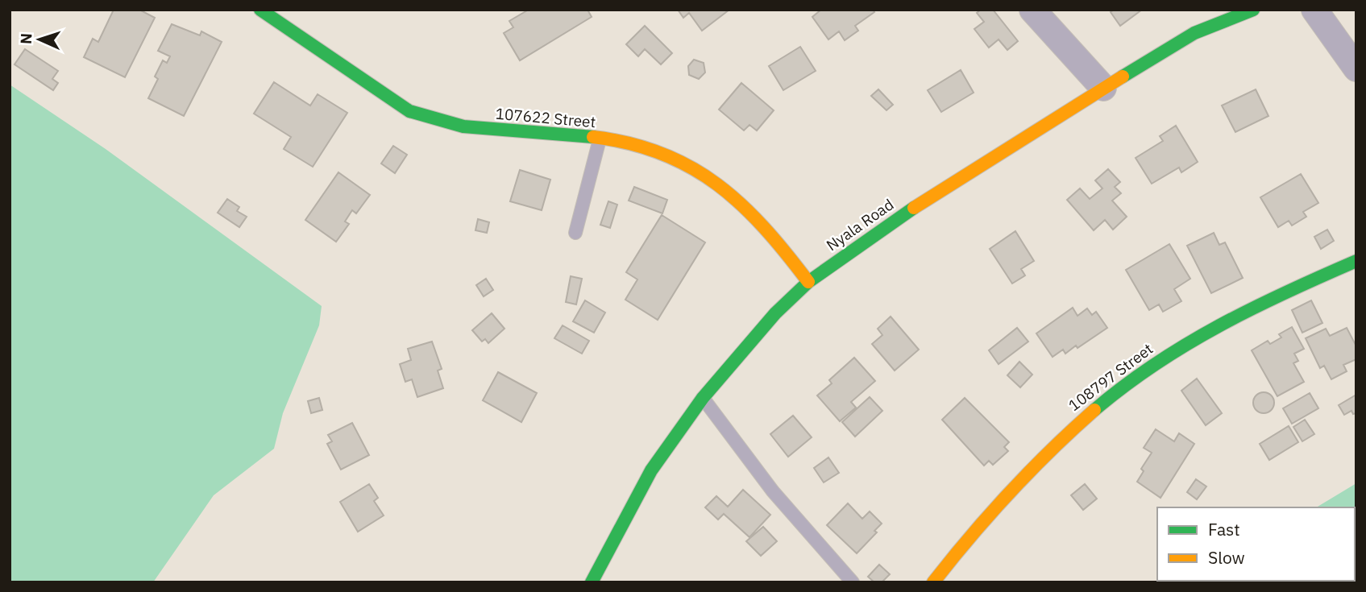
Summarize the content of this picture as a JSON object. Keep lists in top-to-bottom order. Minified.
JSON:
{"streets":{"street":["107622 Street","Nyala Road","108797 Street"]},"crossings":[["107622 Street","Nyala Road"]],"legend":["Fast","Slow"],"north":"left"}
